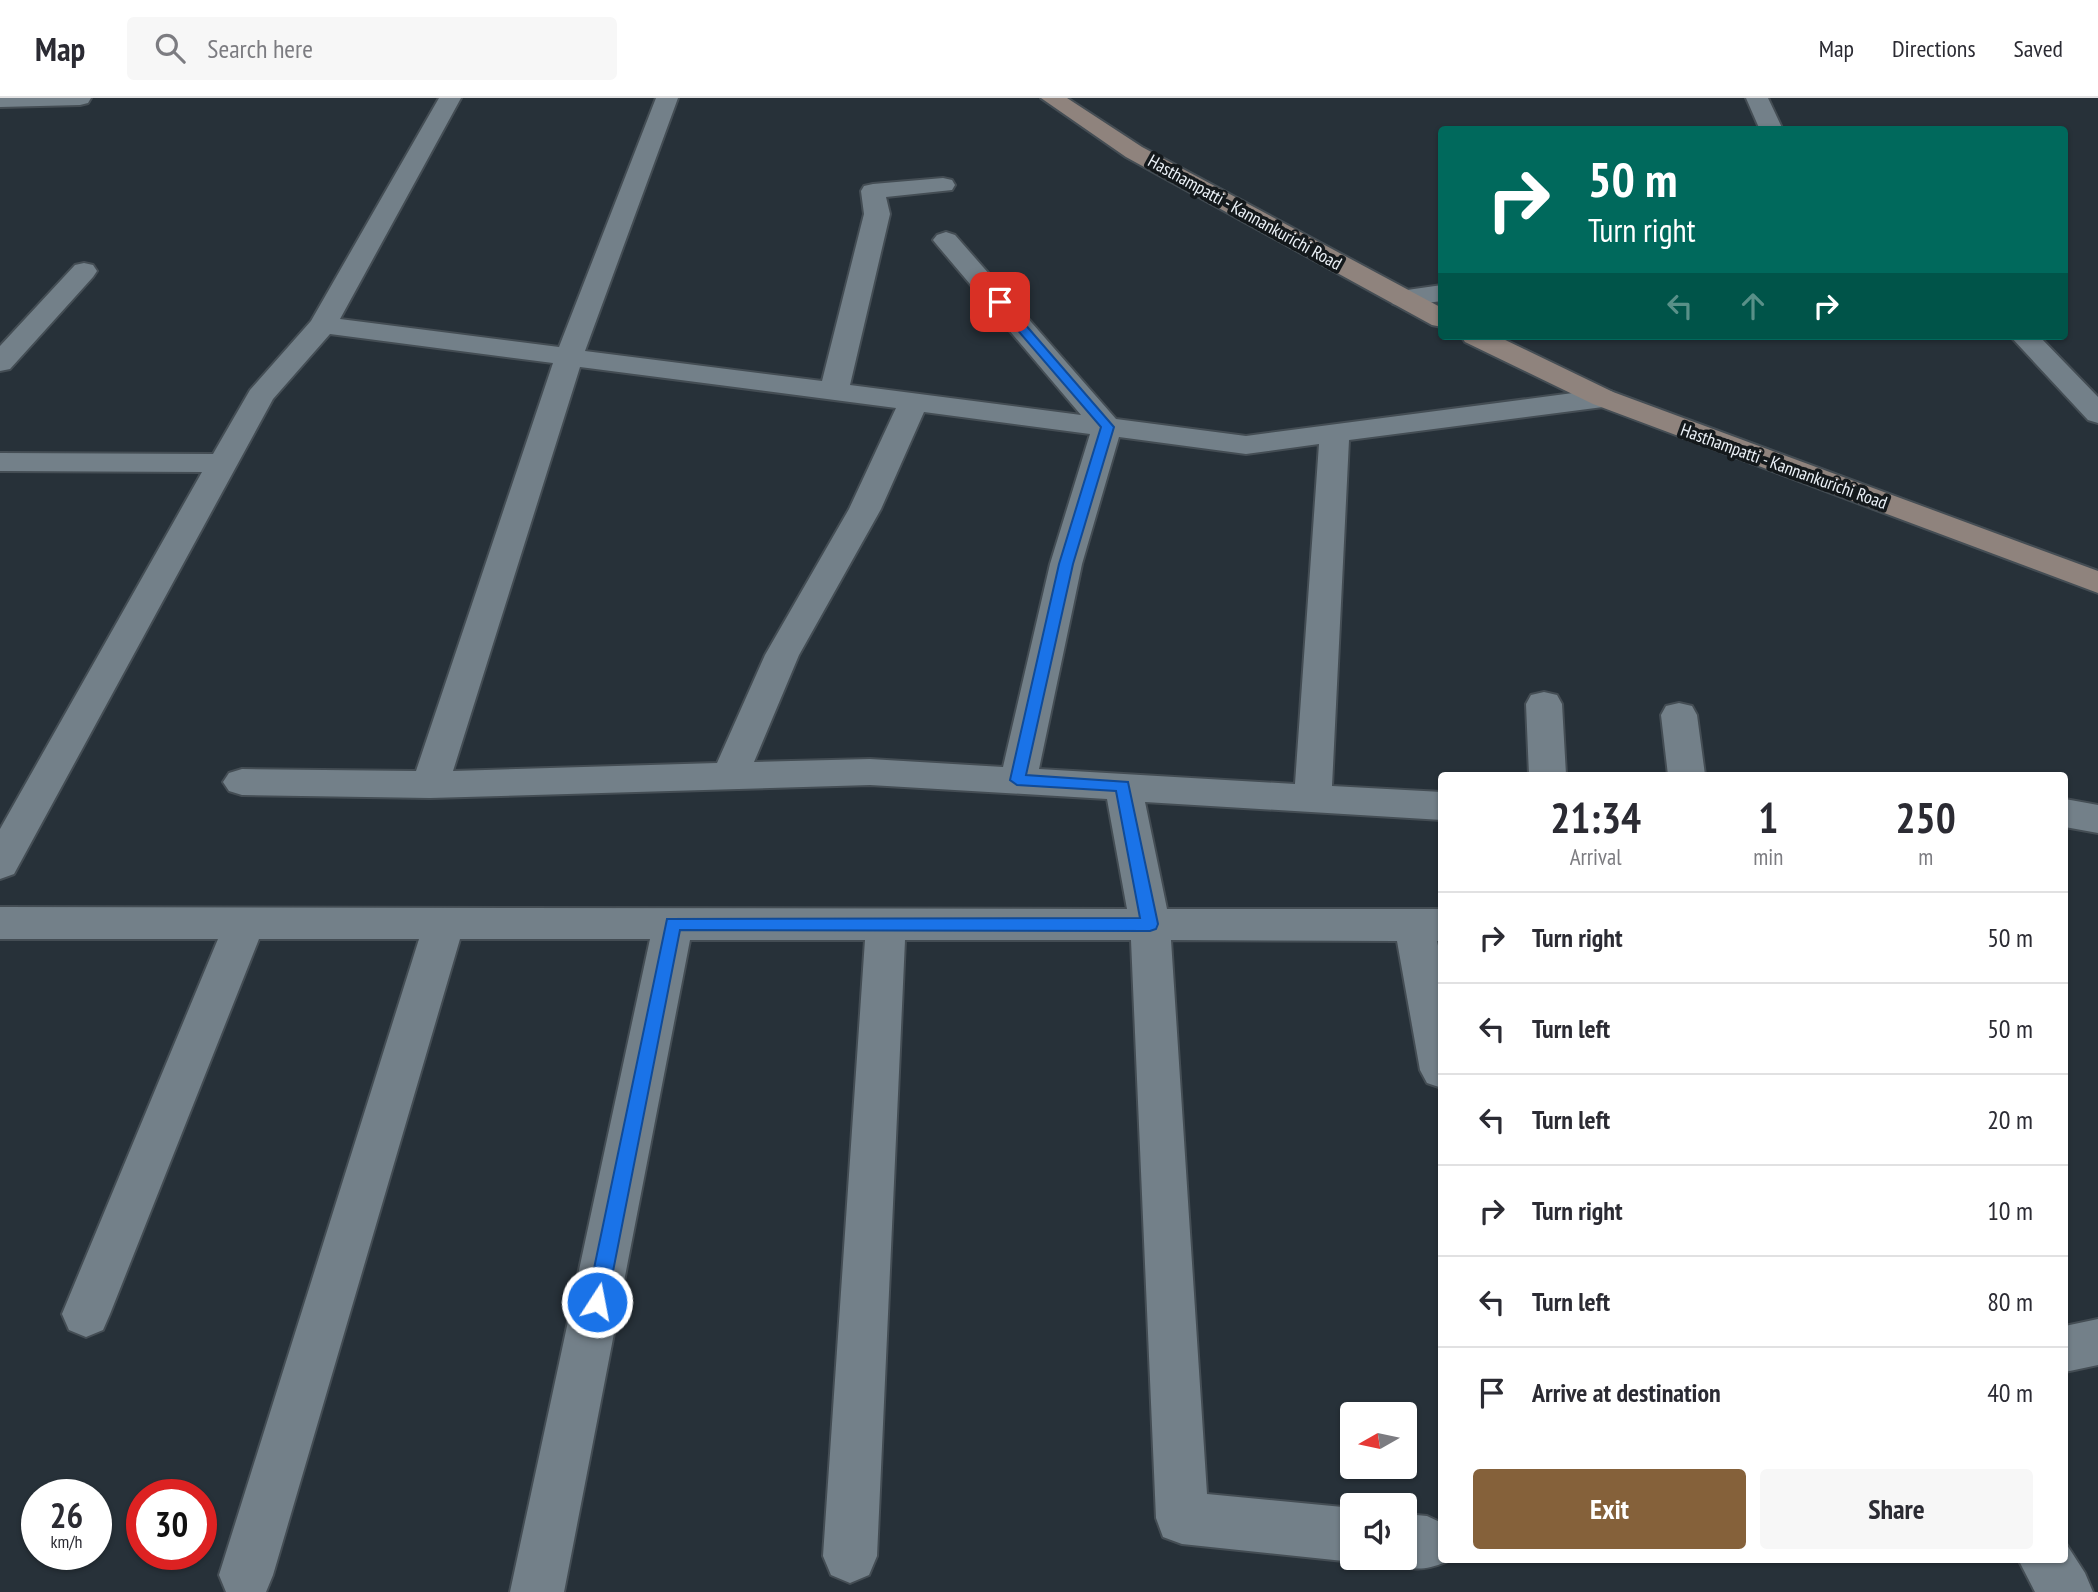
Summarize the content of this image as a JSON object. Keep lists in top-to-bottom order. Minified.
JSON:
{"streets":{"main road":["Hasthampatti - Kannankurichi Road"]},"north":"left","page":{"header":"Map","search":"Search here","nav":["Map","Directions","Saved"],"turn":["50 m","Turn right"],"eta":["21:34","Arrival","1","min","250","m"],"list":[{"name":"Turn right","value":"50 m"},{"name":"Turn left","value":"50 m"},{"name":"Turn left","value":"20 m"},{"name":"Turn right","value":"10 m"},{"name":"Turn left","value":"80 m"},{"name":"Arrive at destination","value":"40 m"}],"buttons":["Exit","Share"],"speed":"26 km/h","limit":"30"}}
